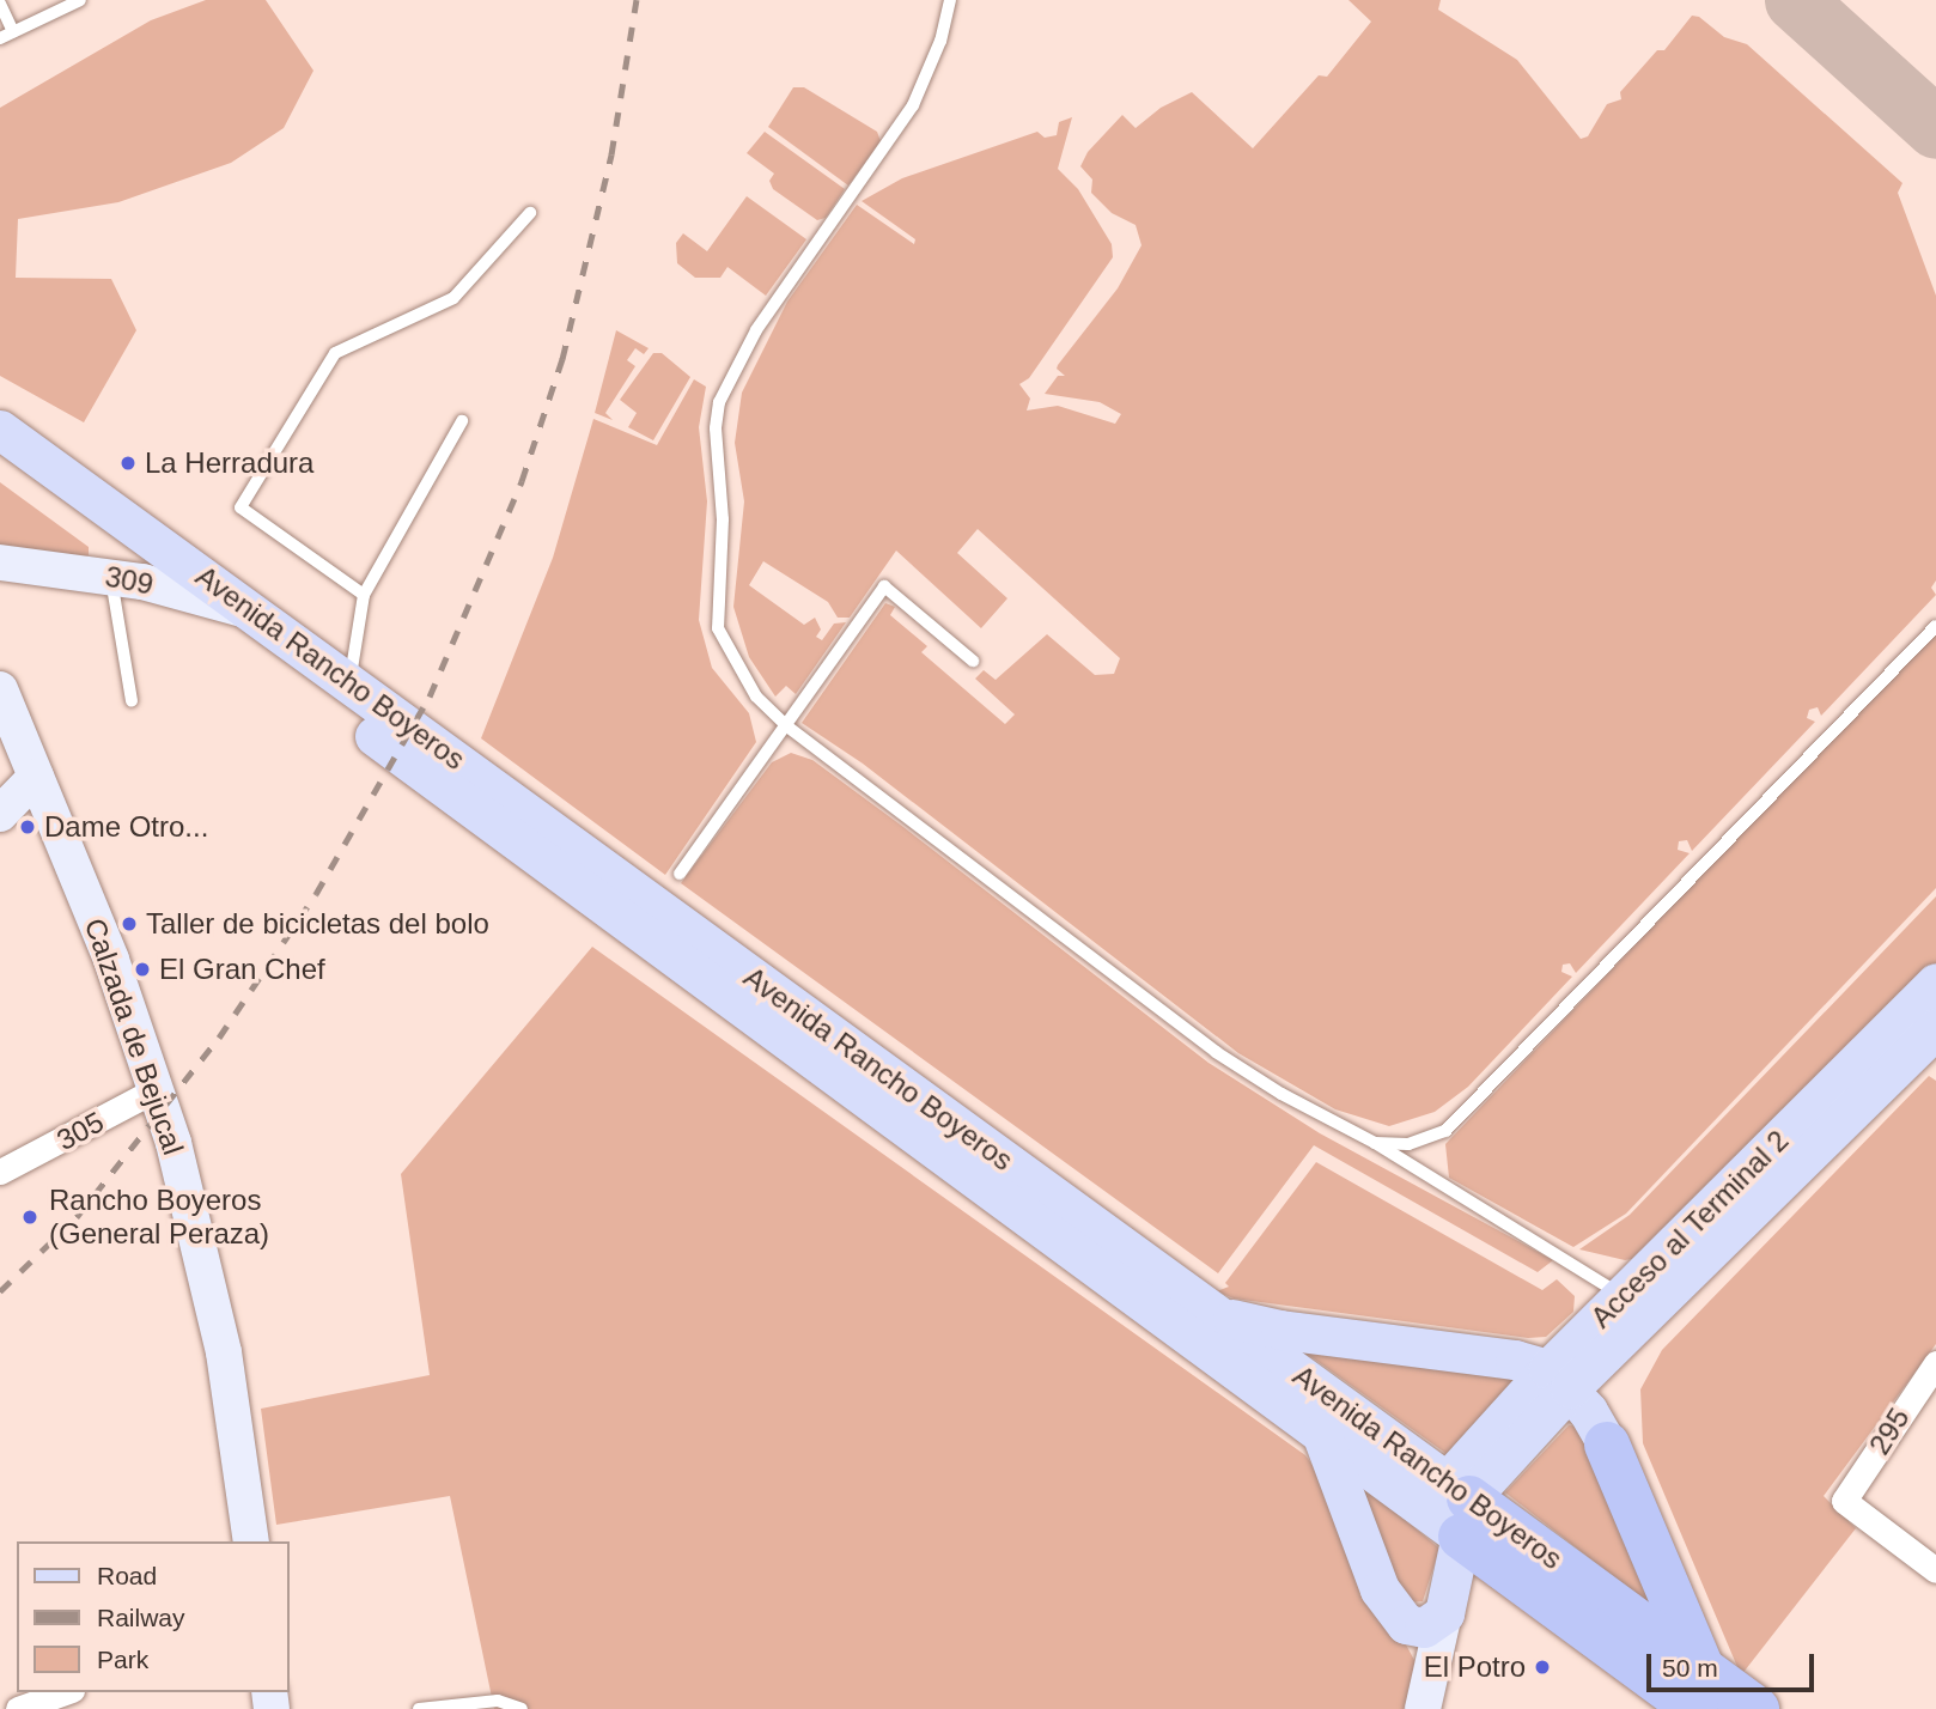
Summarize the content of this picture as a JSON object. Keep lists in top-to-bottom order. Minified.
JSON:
{"streets":{"highway":["Avenida Rancho Boyeros"],"main road":["309","Calzada de Bejucal","Acceso al Terminal 2"],"street":["305","295"]},"crossings":[["309","Avenida Rancho Boyeros"],["Avenida Rancho Boyeros","Acceso al Terminal 2"],["Calzada de Bejucal","305"]],"places":["La Herradura","Dame Otro...","Taller de bicicletas del bolo","El Gran Chef","Rancho Boyeros (General Peraza)","El Potro"],"legend":["Road","Railway","Park"],"scale_bar":"50 m"}
